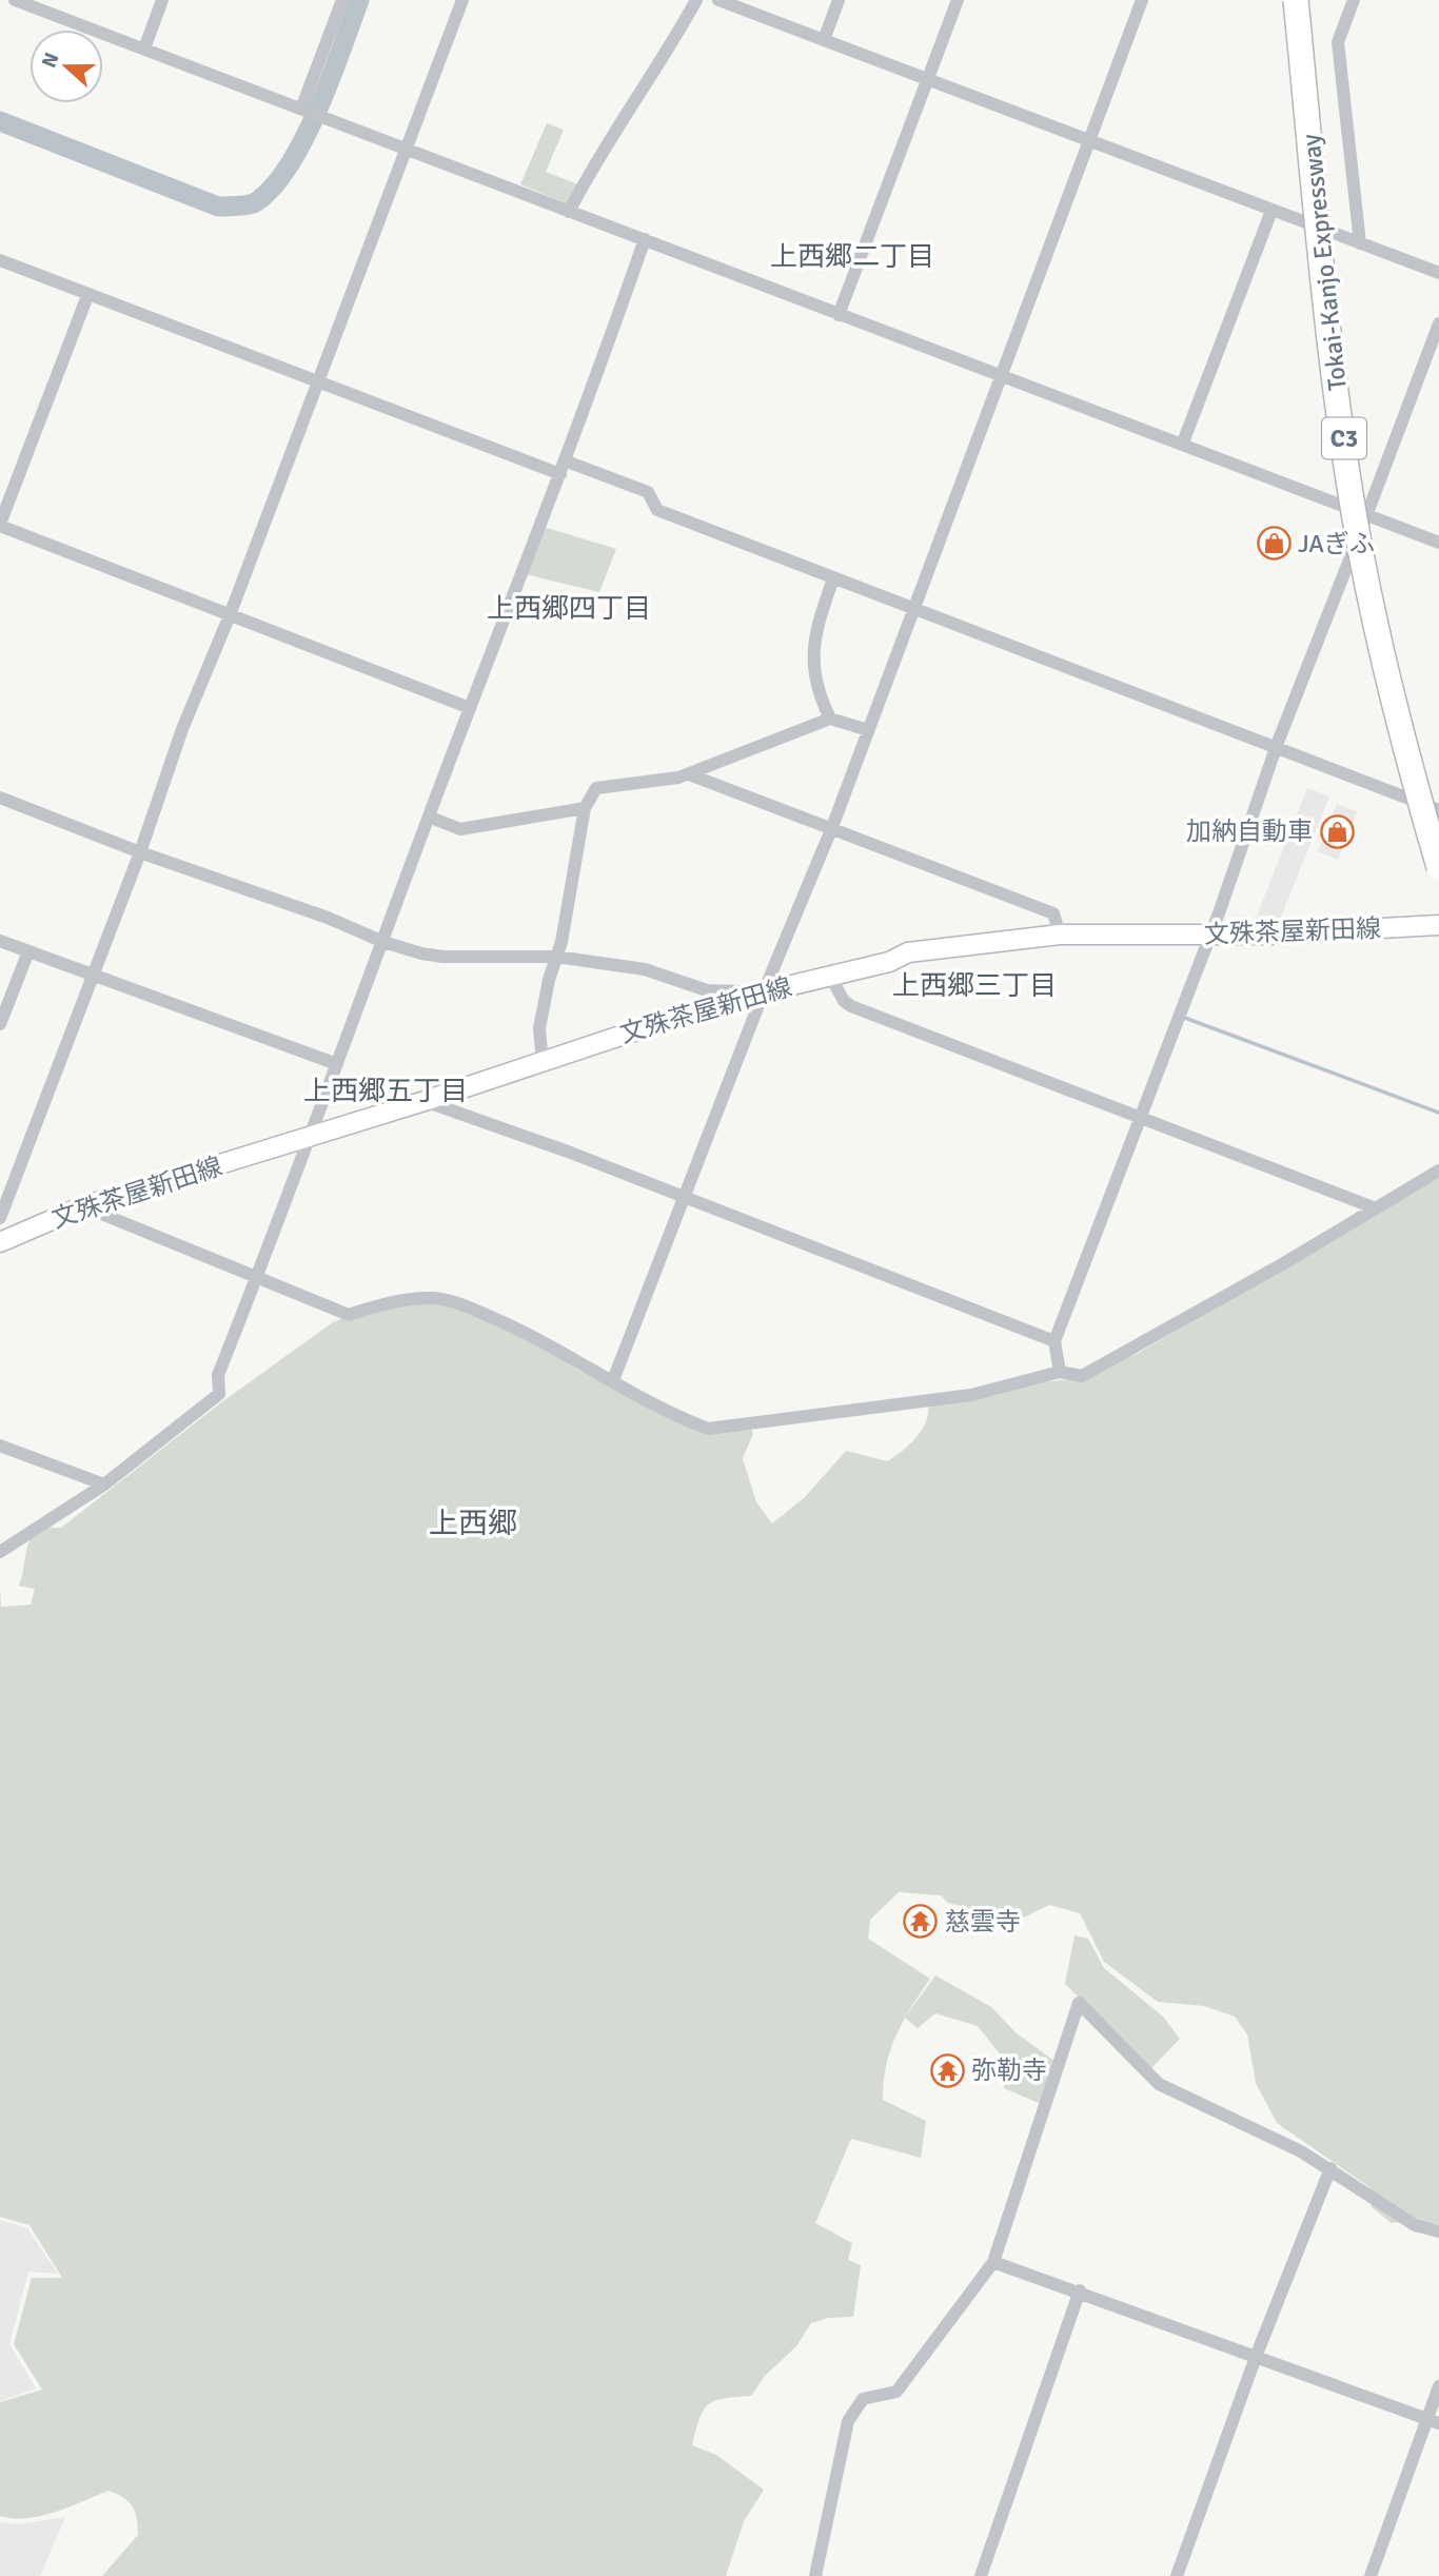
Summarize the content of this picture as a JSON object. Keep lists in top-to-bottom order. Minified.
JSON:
{"streets":{"highway":["Tokai-Kanjo Expressway","C3"],"main road":["文殊茶屋新田線"]},"districts":["上西郷二丁目","上西郷四丁目","上西郷三丁目","上西郷五丁目","上西郷"],"places":{"shop":["JAぎふ","加納自動車"],"temple":["慈雲寺","弥勒寺"]},"north":"left"}
